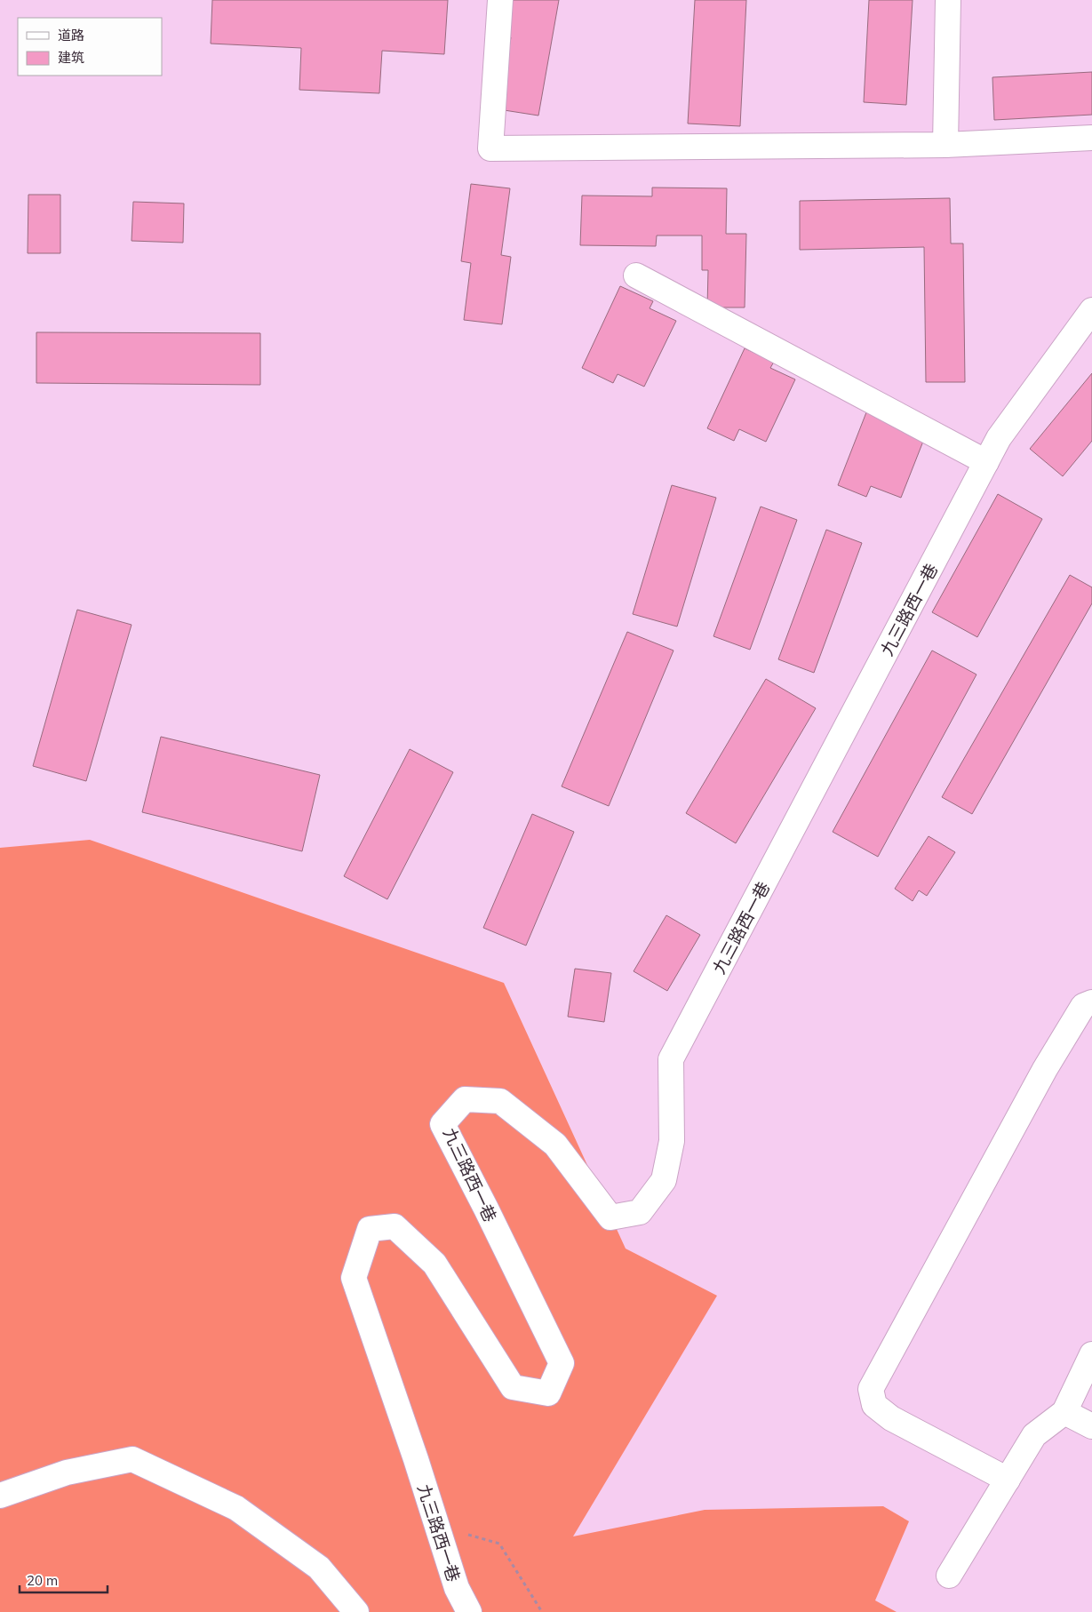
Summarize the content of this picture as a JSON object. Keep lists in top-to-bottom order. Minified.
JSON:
{"streets":{"street":["九三路西一巷"]},"legend":["道路","建筑"],"scale_bar":"20 m"}
